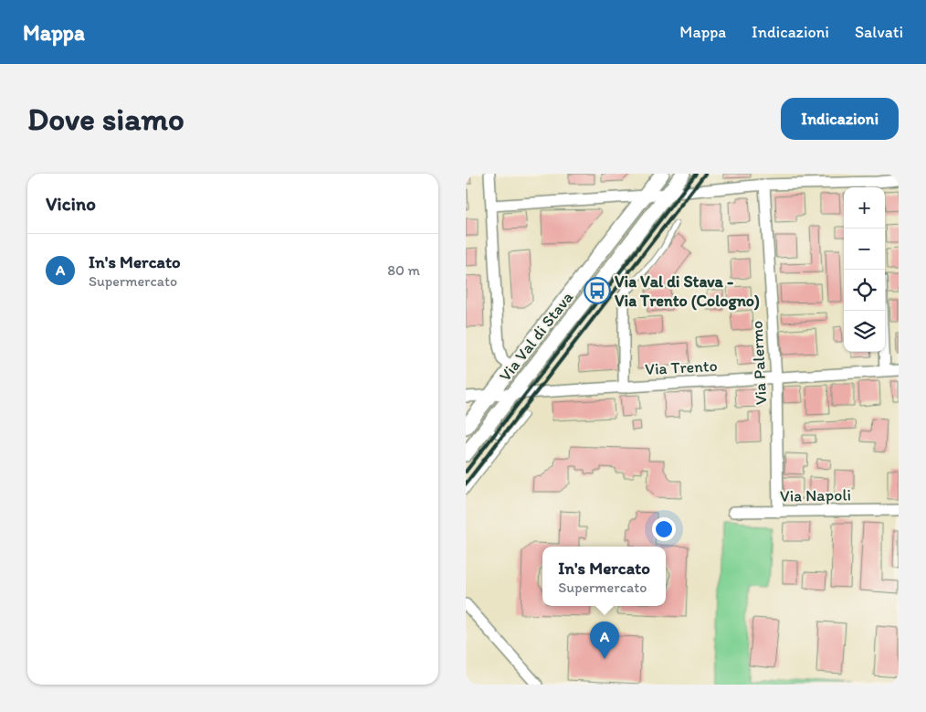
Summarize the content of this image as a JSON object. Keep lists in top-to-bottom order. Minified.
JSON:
{"streets":{"street":["Via Val di Stava","Via Palermo","Via Trento","Via Napoli"]},"crossings":[["Via Val di Stava","Via Trento"],["Via Palermo","Via Trento"],["Via Palermo","Via Napoli"]],"places":{"bus stop":["Via Val di Stava - Via Trento (Cologno)"]},"page":{"header":"Mappa","nav":["Mappa","Indicazioni","Salvati"],"buttons":"Indicazioni","title":"Dove siamo","heading":"Vicino","map_buttons":["+","−"],"list":[{"mark":"A","name":"In's Mercato","note":"Supermercato","value":"80 m"}],"popup":["In's Mercato","Supermercato"],"pins":"A"}}
